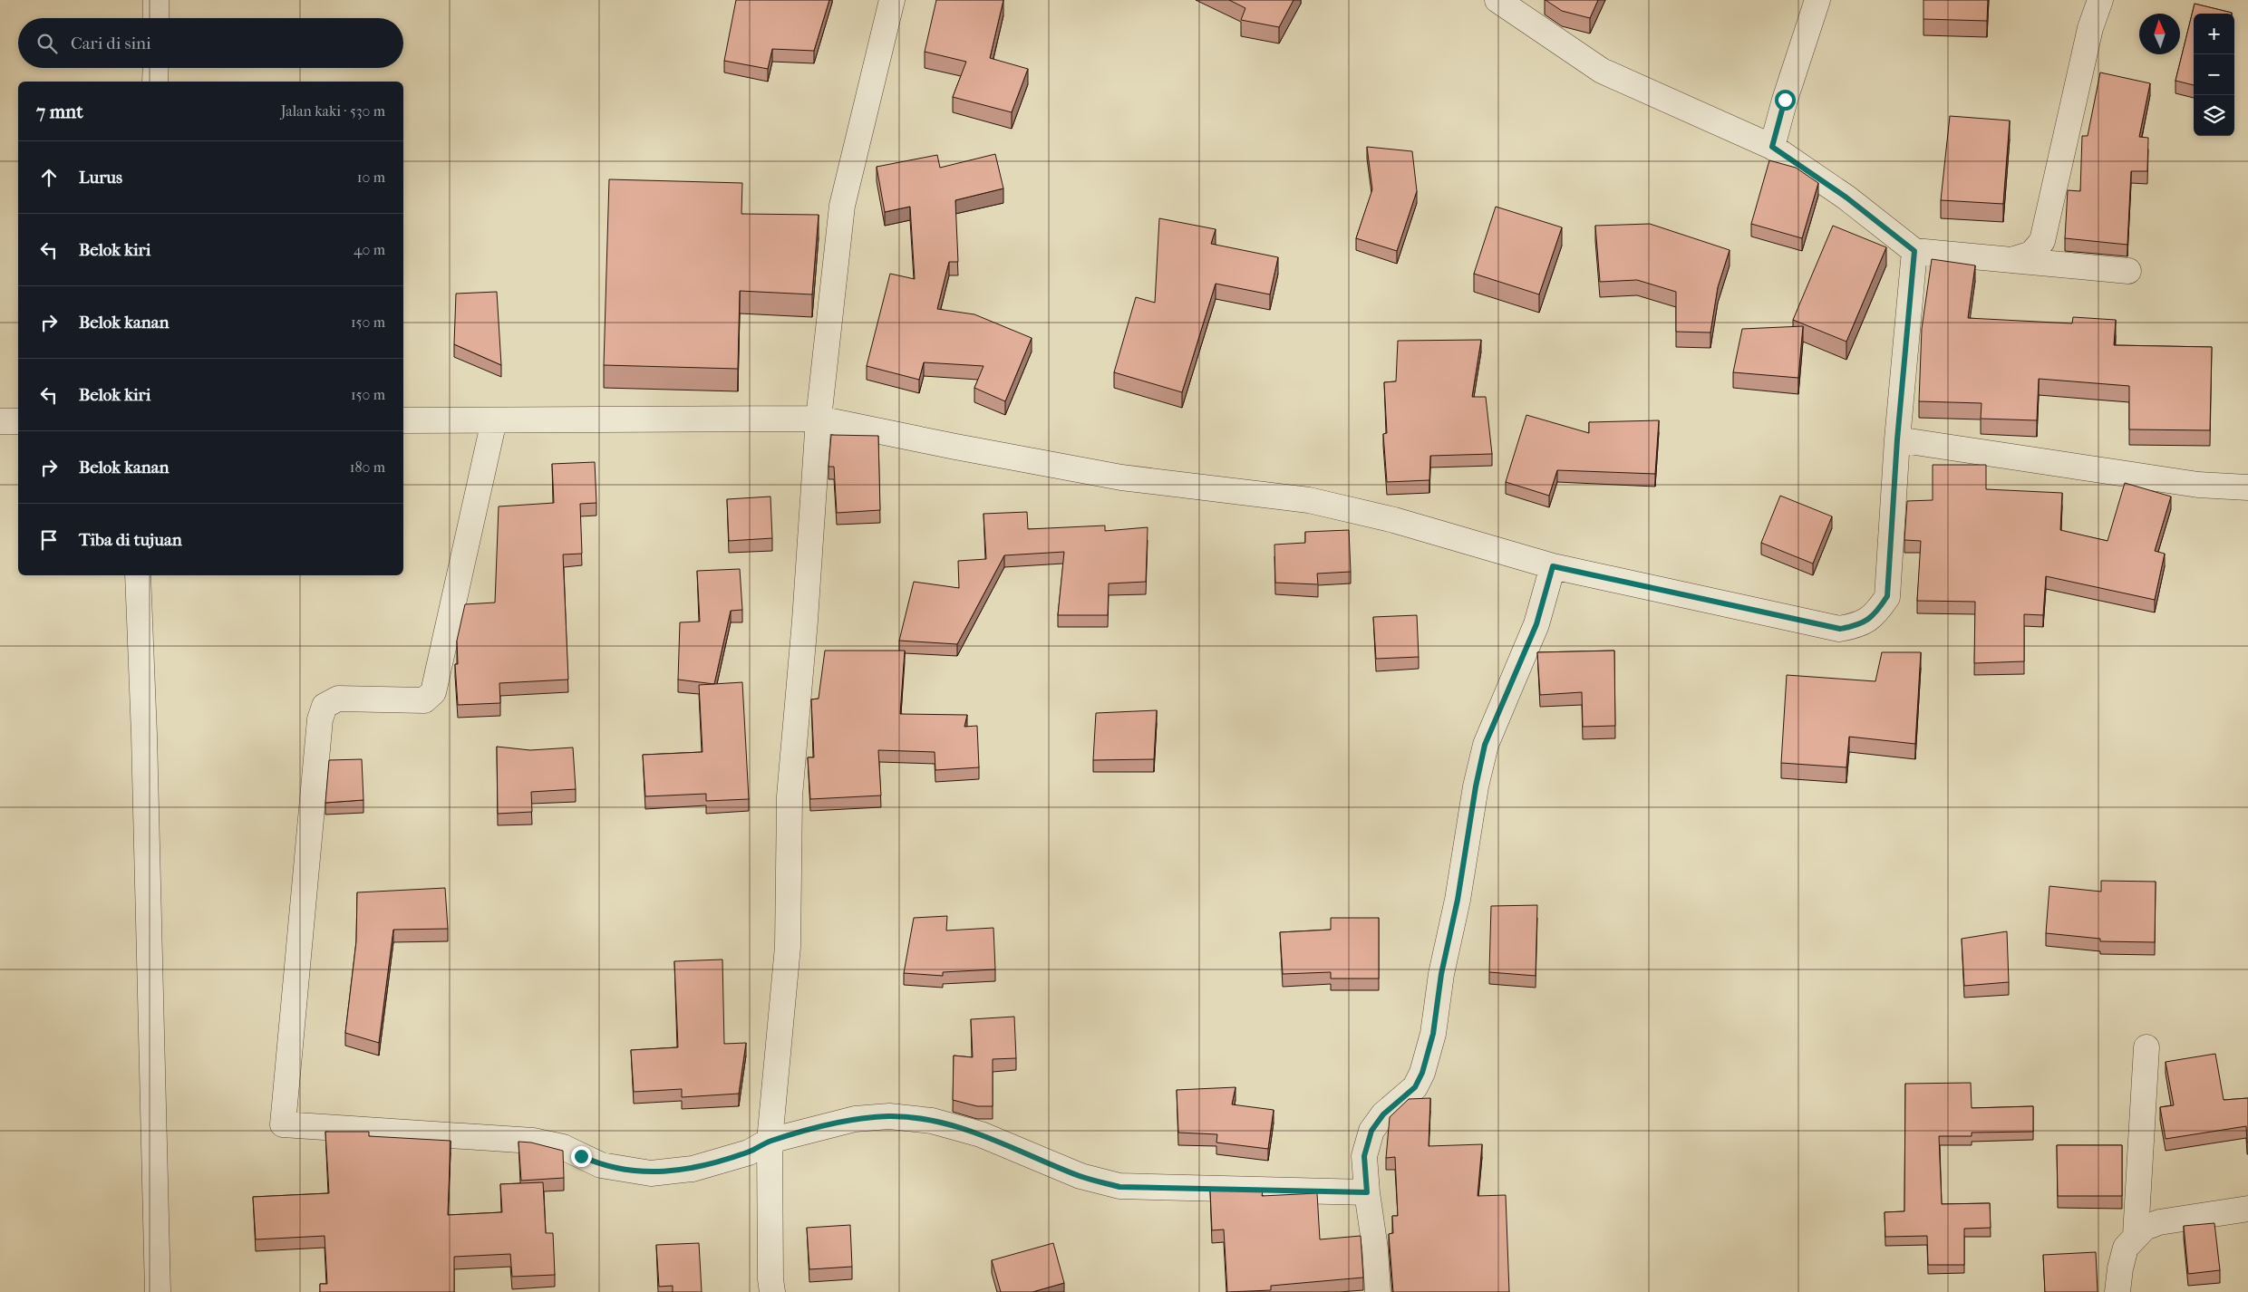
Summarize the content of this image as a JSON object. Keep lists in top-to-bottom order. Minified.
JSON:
{"north":"top","page":{"map_buttons":["+","−"],"search":"Cari di sini","heading":["7 mnt","Jalan kaki · 530 m"],"list":[["Lurus","10 m"],["Belok kiri","40 m"],["Belok kanan","150 m"],["Belok kiri","150 m"],["Belok kanan","180 m"],"Tiba di tujuan"]}}
